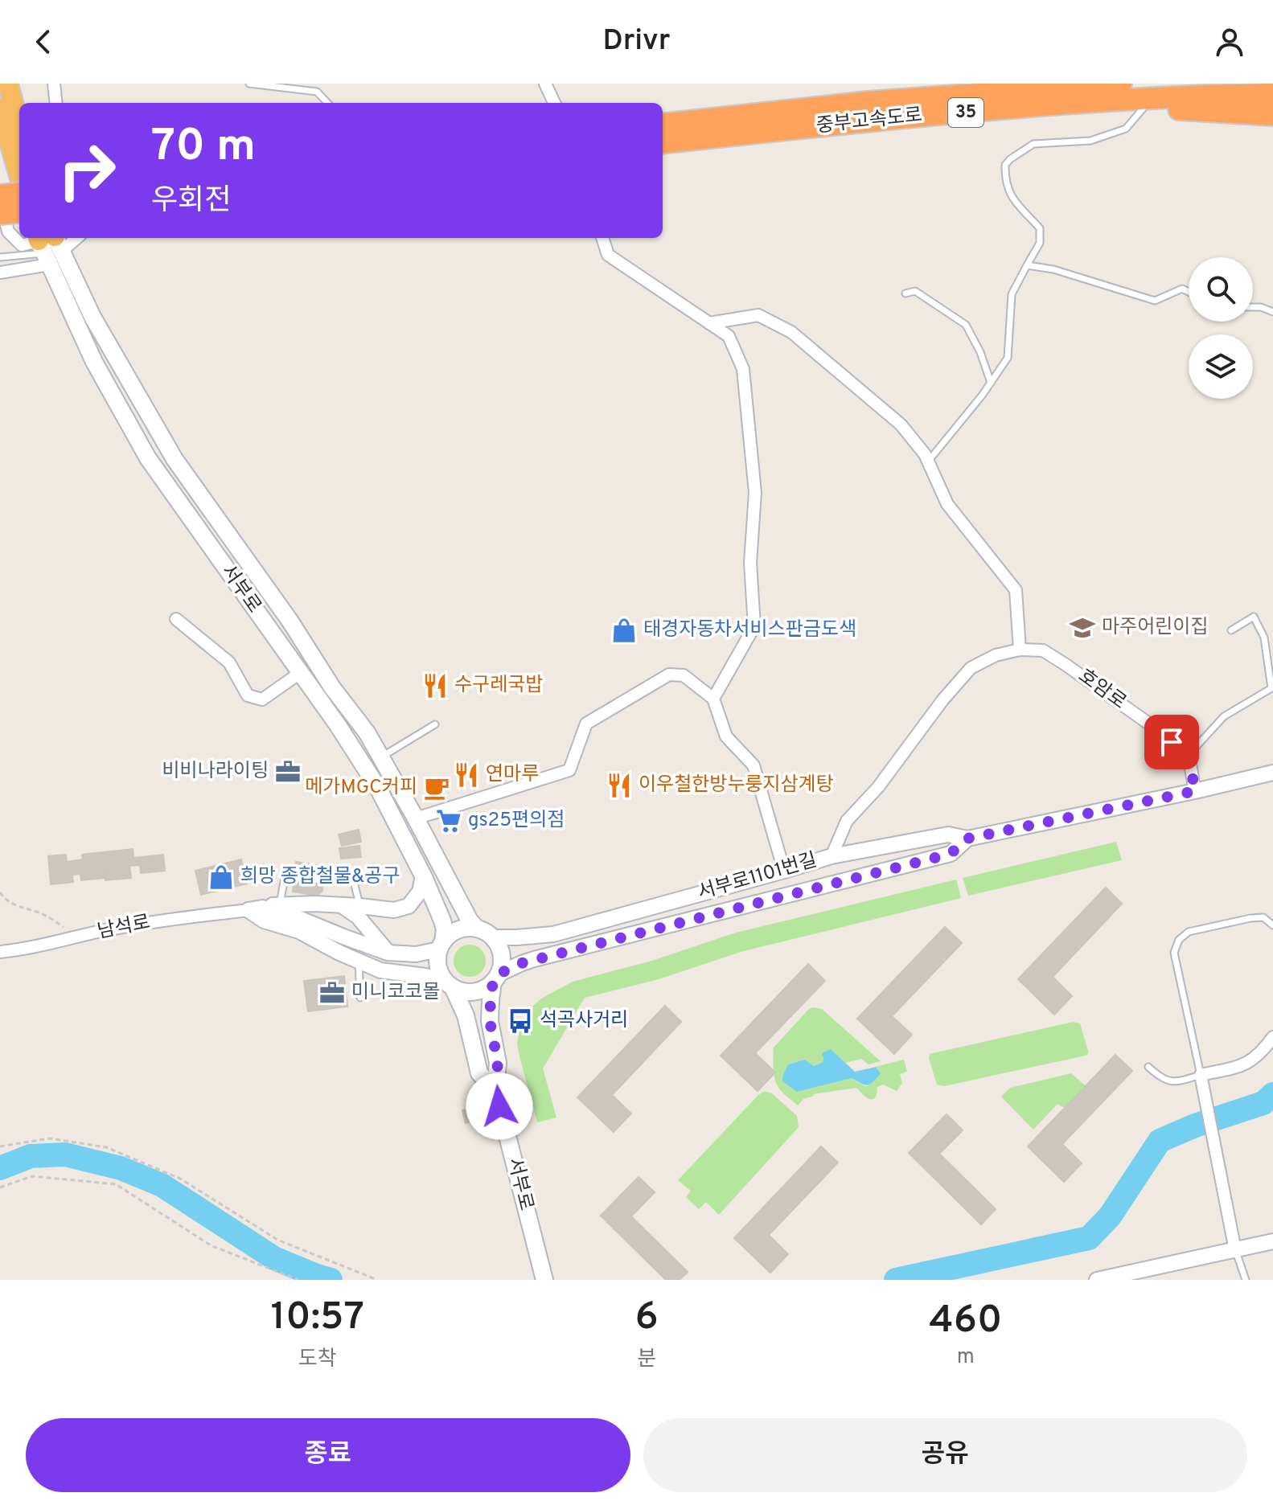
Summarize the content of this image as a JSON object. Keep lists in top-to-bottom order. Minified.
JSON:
{"streets":{"highway":["35","중부고속도로"],"main road":["서부로"],"street":["호암로","서부로1101번길","남석로"]},"crossings":[["서부로","서부로1101번길"],["호암로","서부로1101번길"]],"places":{"school or university":["마주어린이집"],"shop":["태경자동차서비스판금도색","희망 종합철물&공구"],"restaurant":["수구레국밥","연마루","이우철한방누룽지삼계탕"],"office":["비비나라이팅","미니코코몰"],"cafe":["메가MGC커피"],"supermarket":["gs25편의점"],"bus stop":["석곡사거리"]},"page":{"header":"Drivr","turn":["70 m","우회전"],"eta":["10:57","도착","6","분","460","m"],"buttons":["종료","공유"]}}
